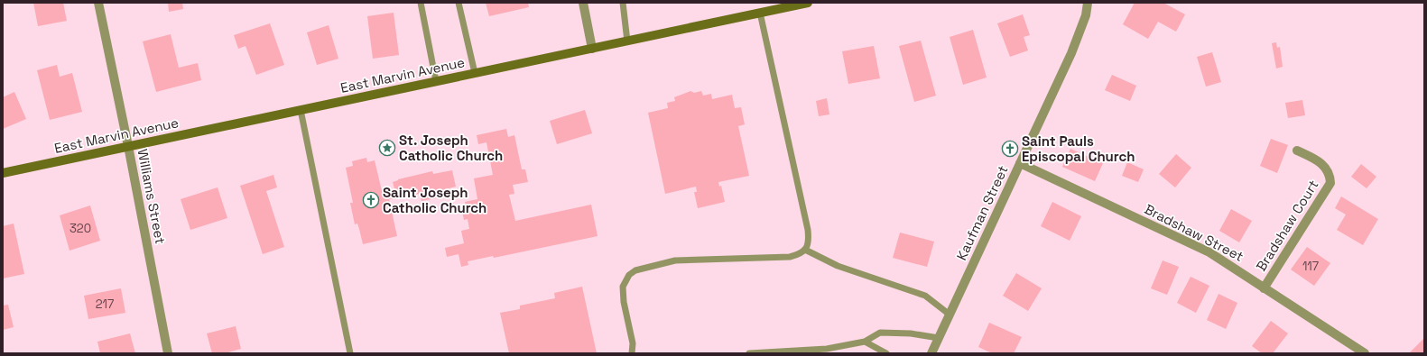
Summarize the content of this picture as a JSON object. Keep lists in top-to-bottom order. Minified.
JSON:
{"streets":{"main road":["East Marvin Avenue"],"street":["Williams Street","Kaufman Street","Bradshaw Court","Bradshaw Street"]},"crossings":[["East Marvin Avenue","Williams Street"],["Kaufman Street","Bradshaw Street"],["Bradshaw Court","Bradshaw Street"]],"places":{"place":["St. Joseph Catholic Church"],"church":["Saint Pauls Episcopal Church","Saint Joseph Catholic Church"]},"house_numbers":["320","117","217"]}
